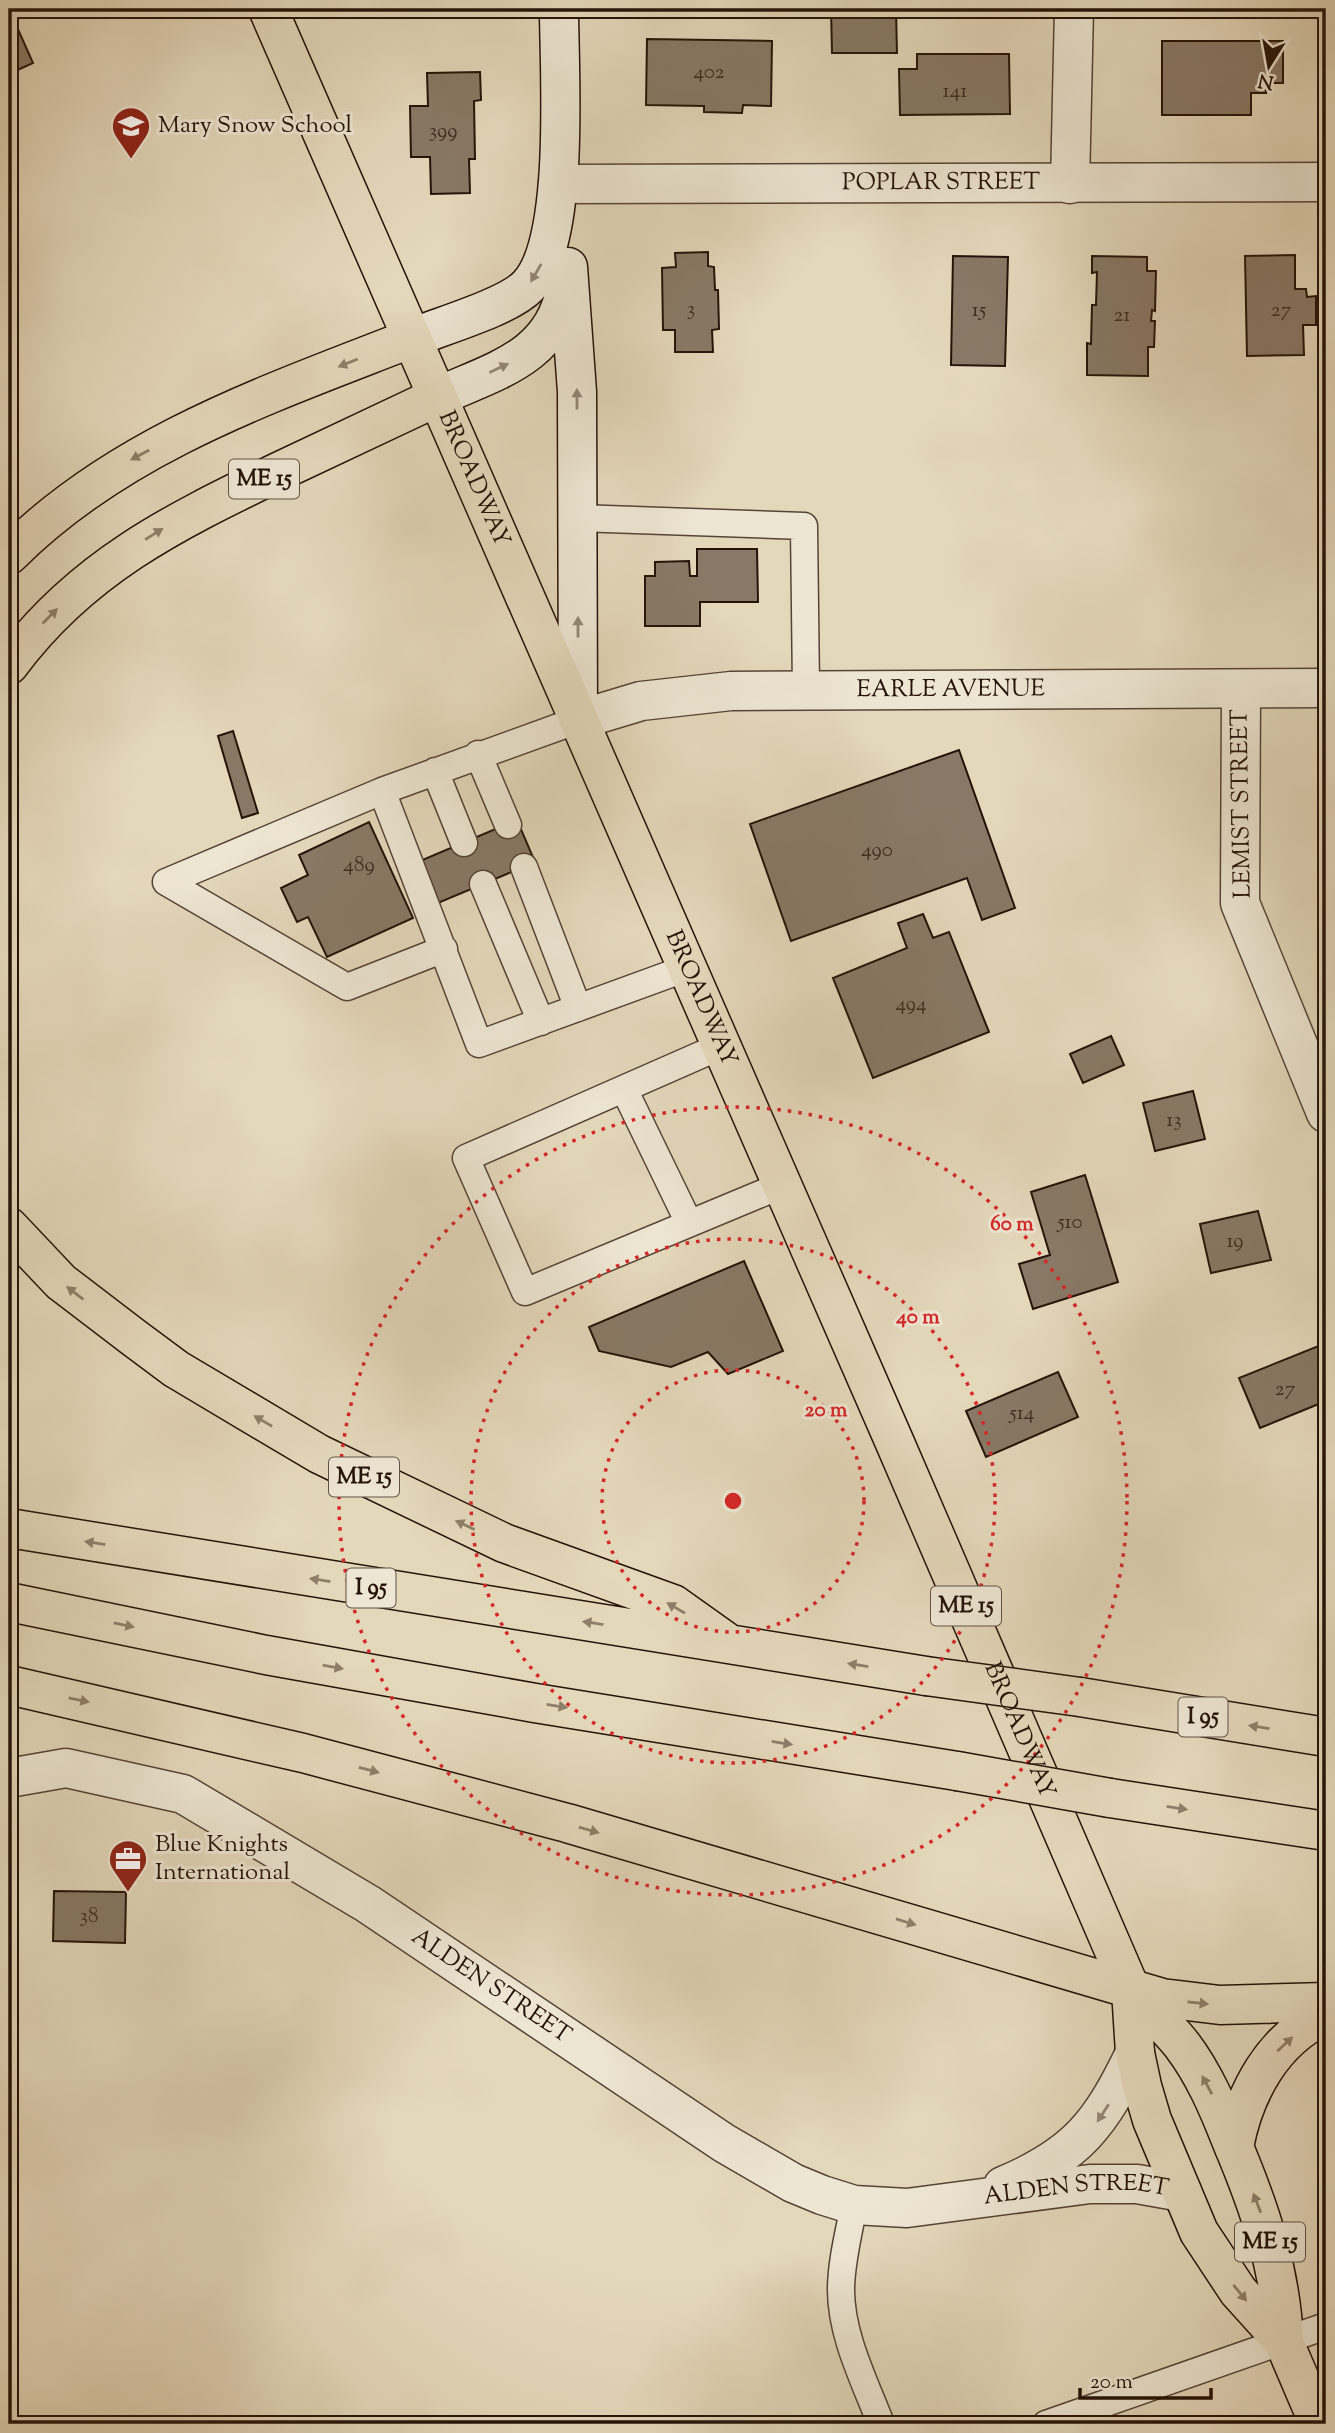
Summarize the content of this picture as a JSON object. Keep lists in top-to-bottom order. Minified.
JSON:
{"streets":{"main road":["ME 15","BROADWAY","I 95"],"street":["POPLAR STREET","EARLE AVENUE","LEMIST STREET","ALDEN STREET"]},"crossings":[["ME 15","BROADWAY"],["ME 15","I 95"],["BROADWAY","EARLE AVENUE"],["BROADWAY","ALDEN STREET"],["EARLE AVENUE","LEMIST STREET"]],"places":{"school or university":["Mary Snow School"],"office":["Blue Knights International"]},"house_numbers":["402","141","399","3","15","27","21","490","489","494","13","510","19","27","514","38"],"scale_bar":"20 m","north":"bottom","rings":["60 m","40 m","20 m"]}
